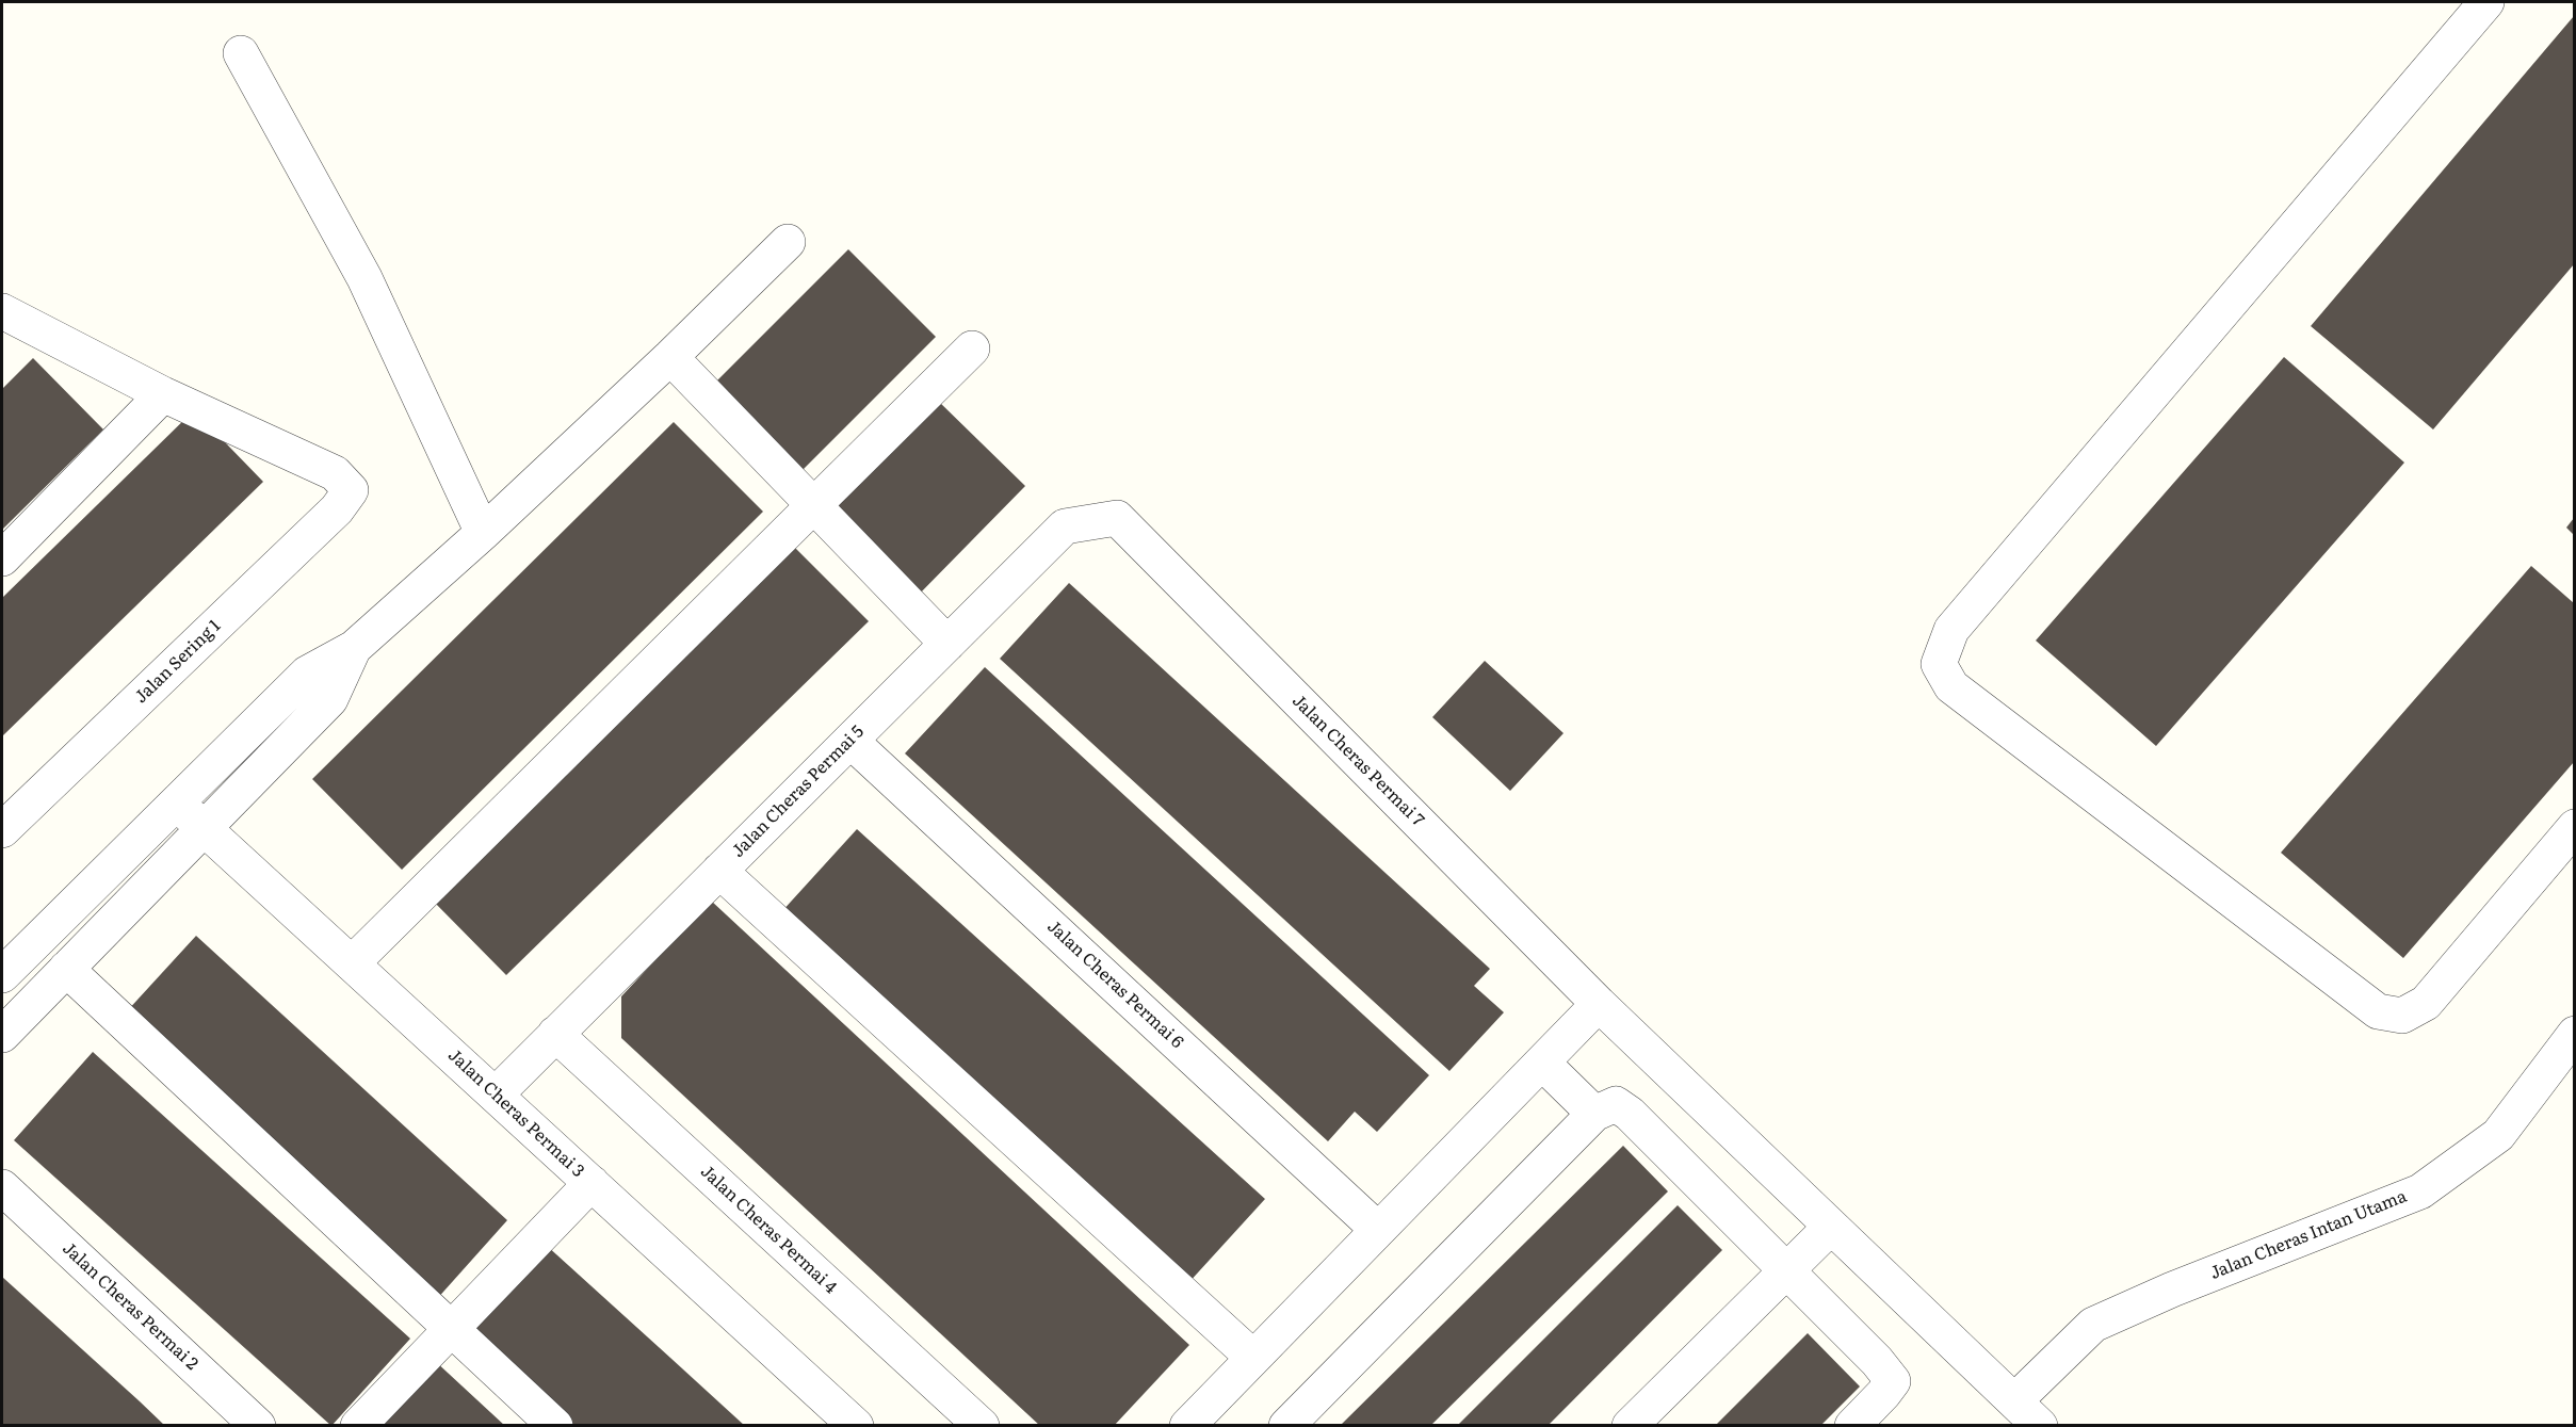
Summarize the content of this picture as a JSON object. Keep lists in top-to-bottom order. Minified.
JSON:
{"streets":{"street":["Jalan Sering 1","Jalan Cheras Permai 7","Jalan Cheras Permai 5","Jalan Cheras Permai 6","Jalan Cheras Permai 3","Jalan Cheras Permai 4","Jalan Cheras Intan Utama","Jalan Cheras Permai 2"]},"crossings":[["Jalan Cheras Permai 7","Jalan Cheras Permai 5"],["Jalan Cheras Permai 7","Jalan Cheras Intan Utama"],["Jalan Cheras Permai 5","Jalan Cheras Permai 6"],["Jalan Cheras Permai 5","Jalan Cheras Permai 3"],["Jalan Cheras Permai 5","Jalan Cheras Permai 4"]]}
